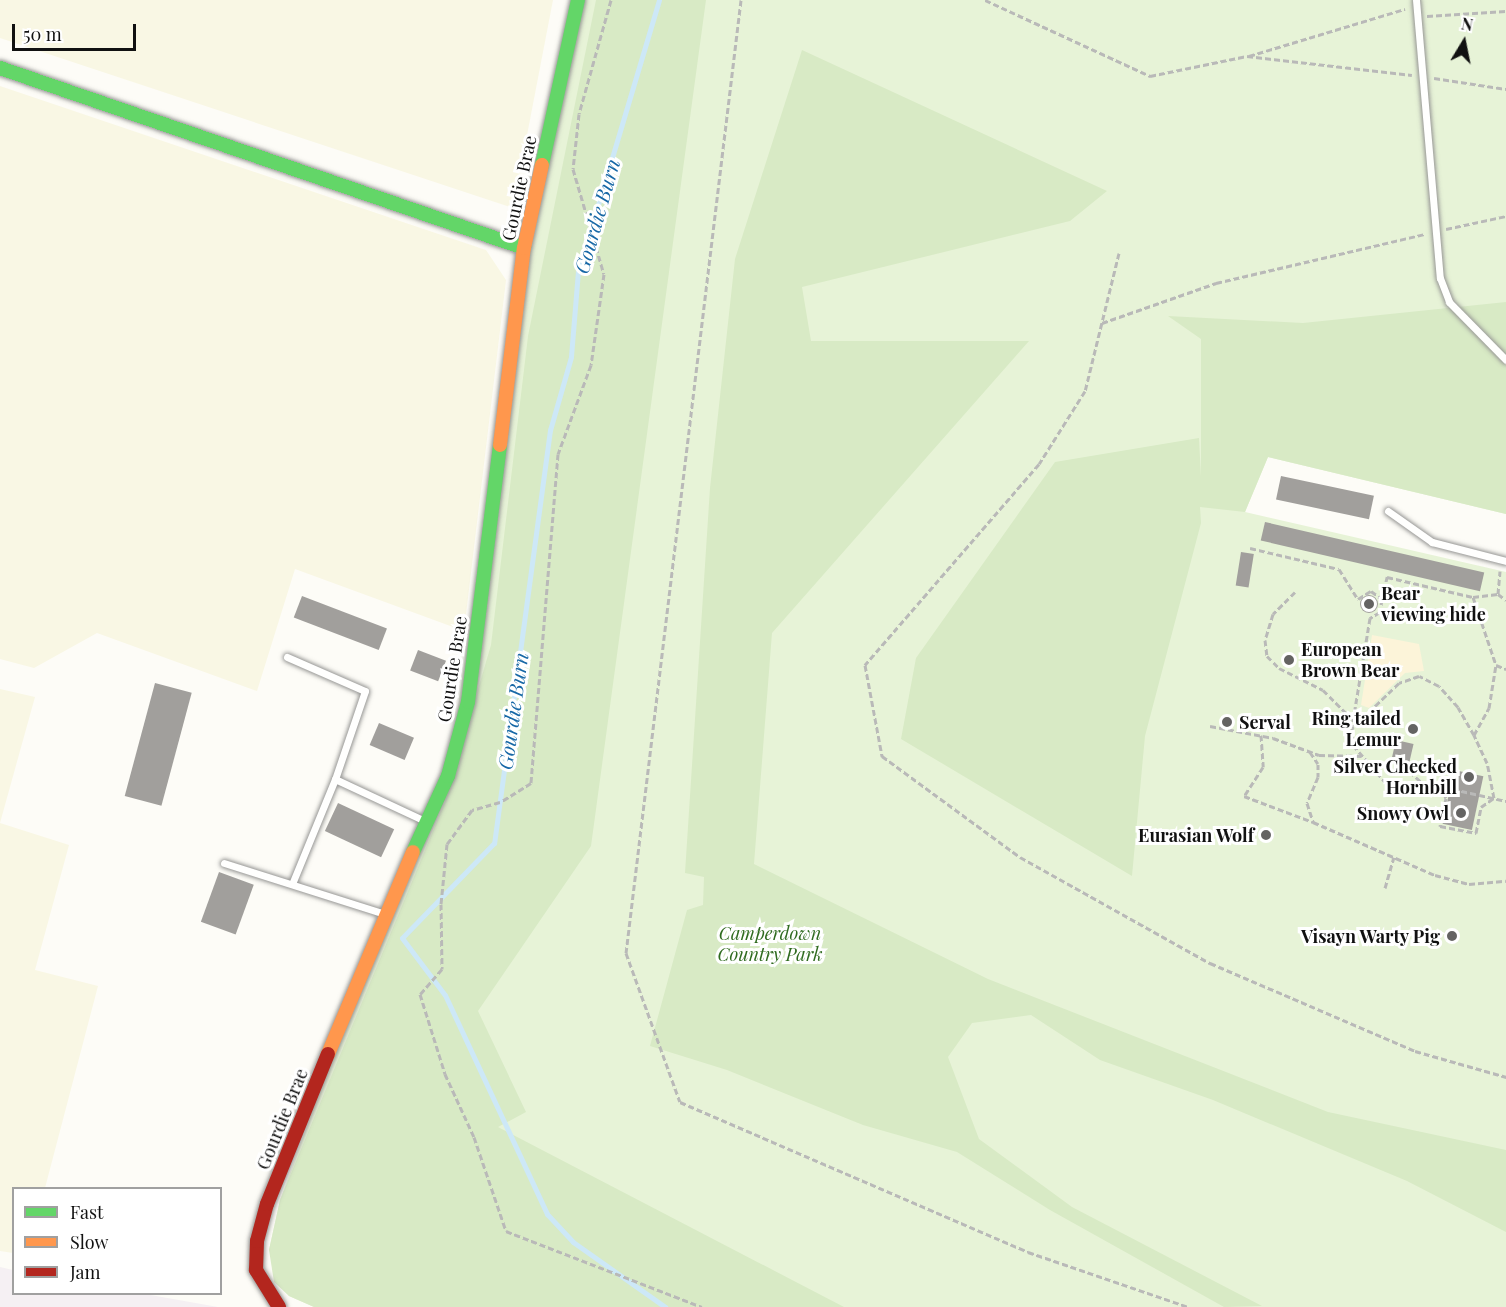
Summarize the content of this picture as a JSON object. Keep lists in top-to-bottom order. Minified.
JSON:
{"streets":{"street":["Gourdie Brae"]},"water":["Gourdie Burn"],"parks":["Camperdown Country Park"],"places":["Bear viewing hide","European Brown Bear","Serval","Ring tailed Lemur","Silver Checked Hornbill","Snowy Owl","Eurasian Wolf","Visayn Warty Pig"],"legend":["Fast","Slow","Jam"],"scale_bar":"50 m","north":"top"}
